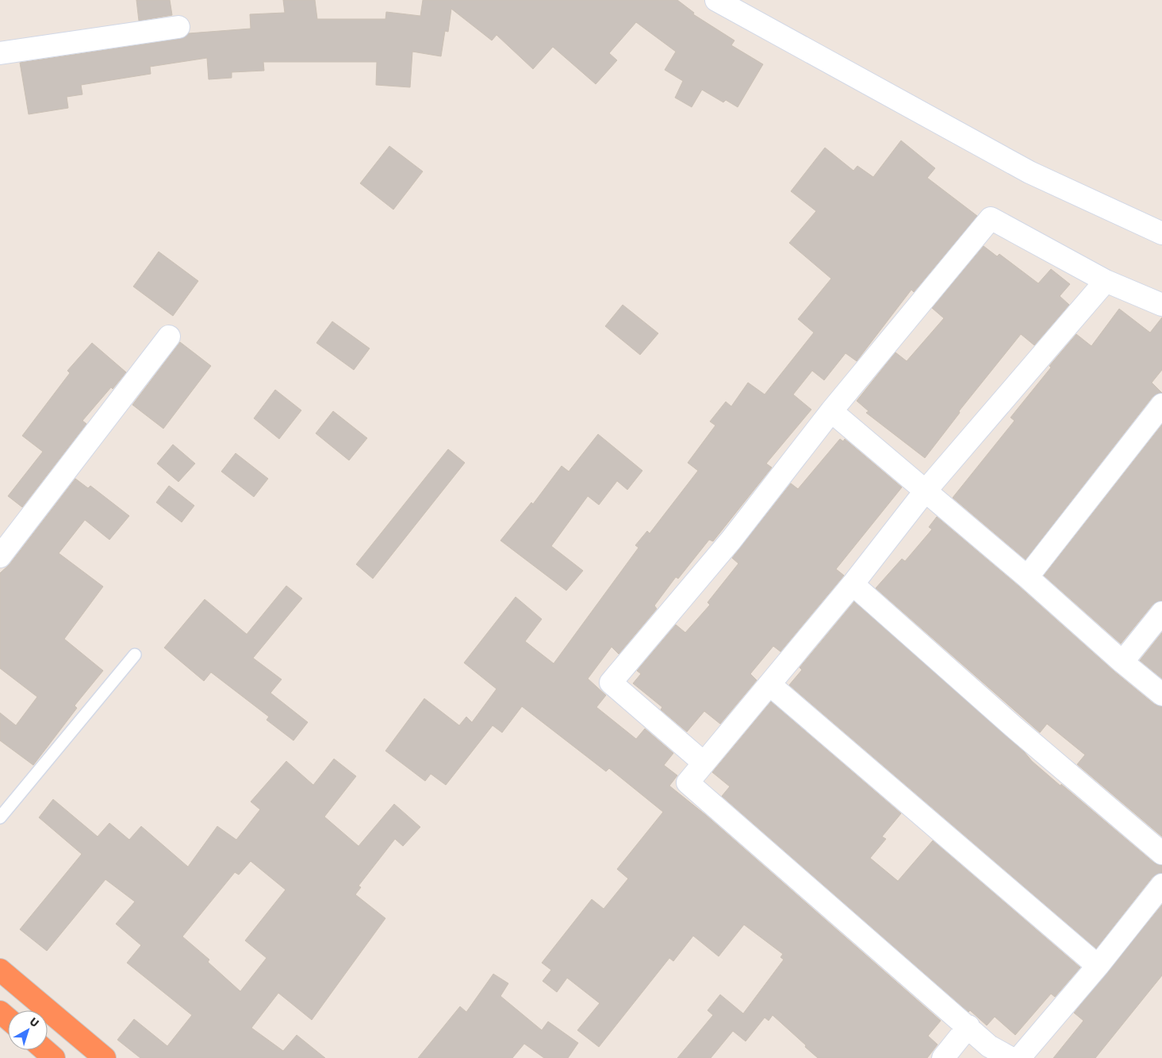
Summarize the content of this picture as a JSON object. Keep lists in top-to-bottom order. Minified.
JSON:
{"north":"top right"}
